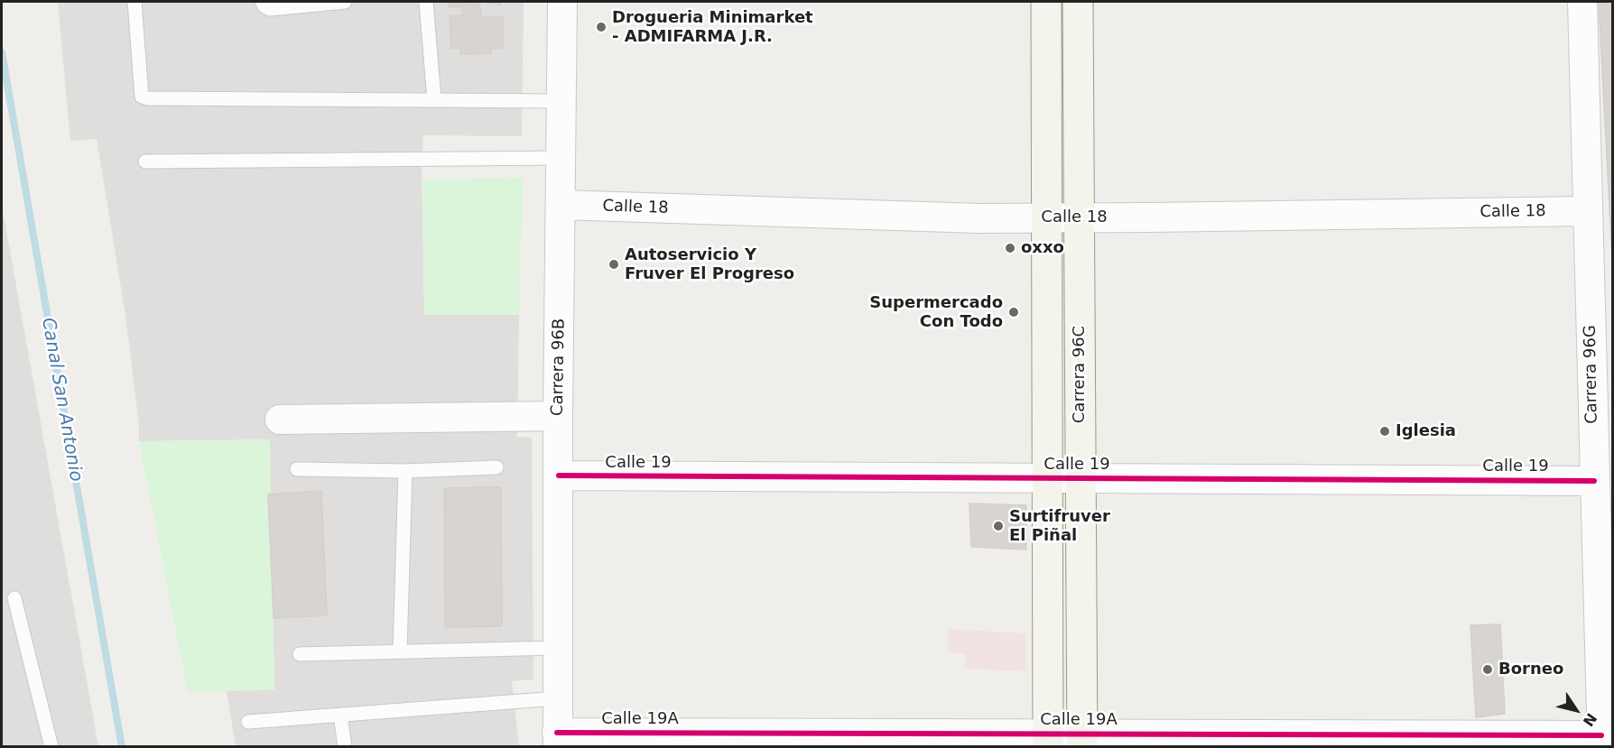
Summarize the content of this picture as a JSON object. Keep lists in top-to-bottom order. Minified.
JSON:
{"streets":{"street":["Calle 18","Carrera 96B","Carrera 96C","Carrera 96G","Calle 19","Calle 19A"]},"crossings":[["Calle 18","Carrera 96B"],["Calle 18","Carrera 96C"],["Calle 18","Carrera 96G"],["Carrera 96B","Calle 19"],["Carrera 96B","Calle 19A"],["Carrera 96C","Calle 19"],["Carrera 96C","Calle 19A"],["Carrera 96G","Calle 19"],["Carrera 96G","Calle 19A"]],"water":["Canal San Antonio"],"places":["Drogueria Minimarket - ADMIFARMA J.R.","oxxo","Autoservicio Y Fruver El Progreso","Supermercado Con Todo","Iglesia","Surtifruver El Piñal","Borneo"],"north":"bottom right"}
